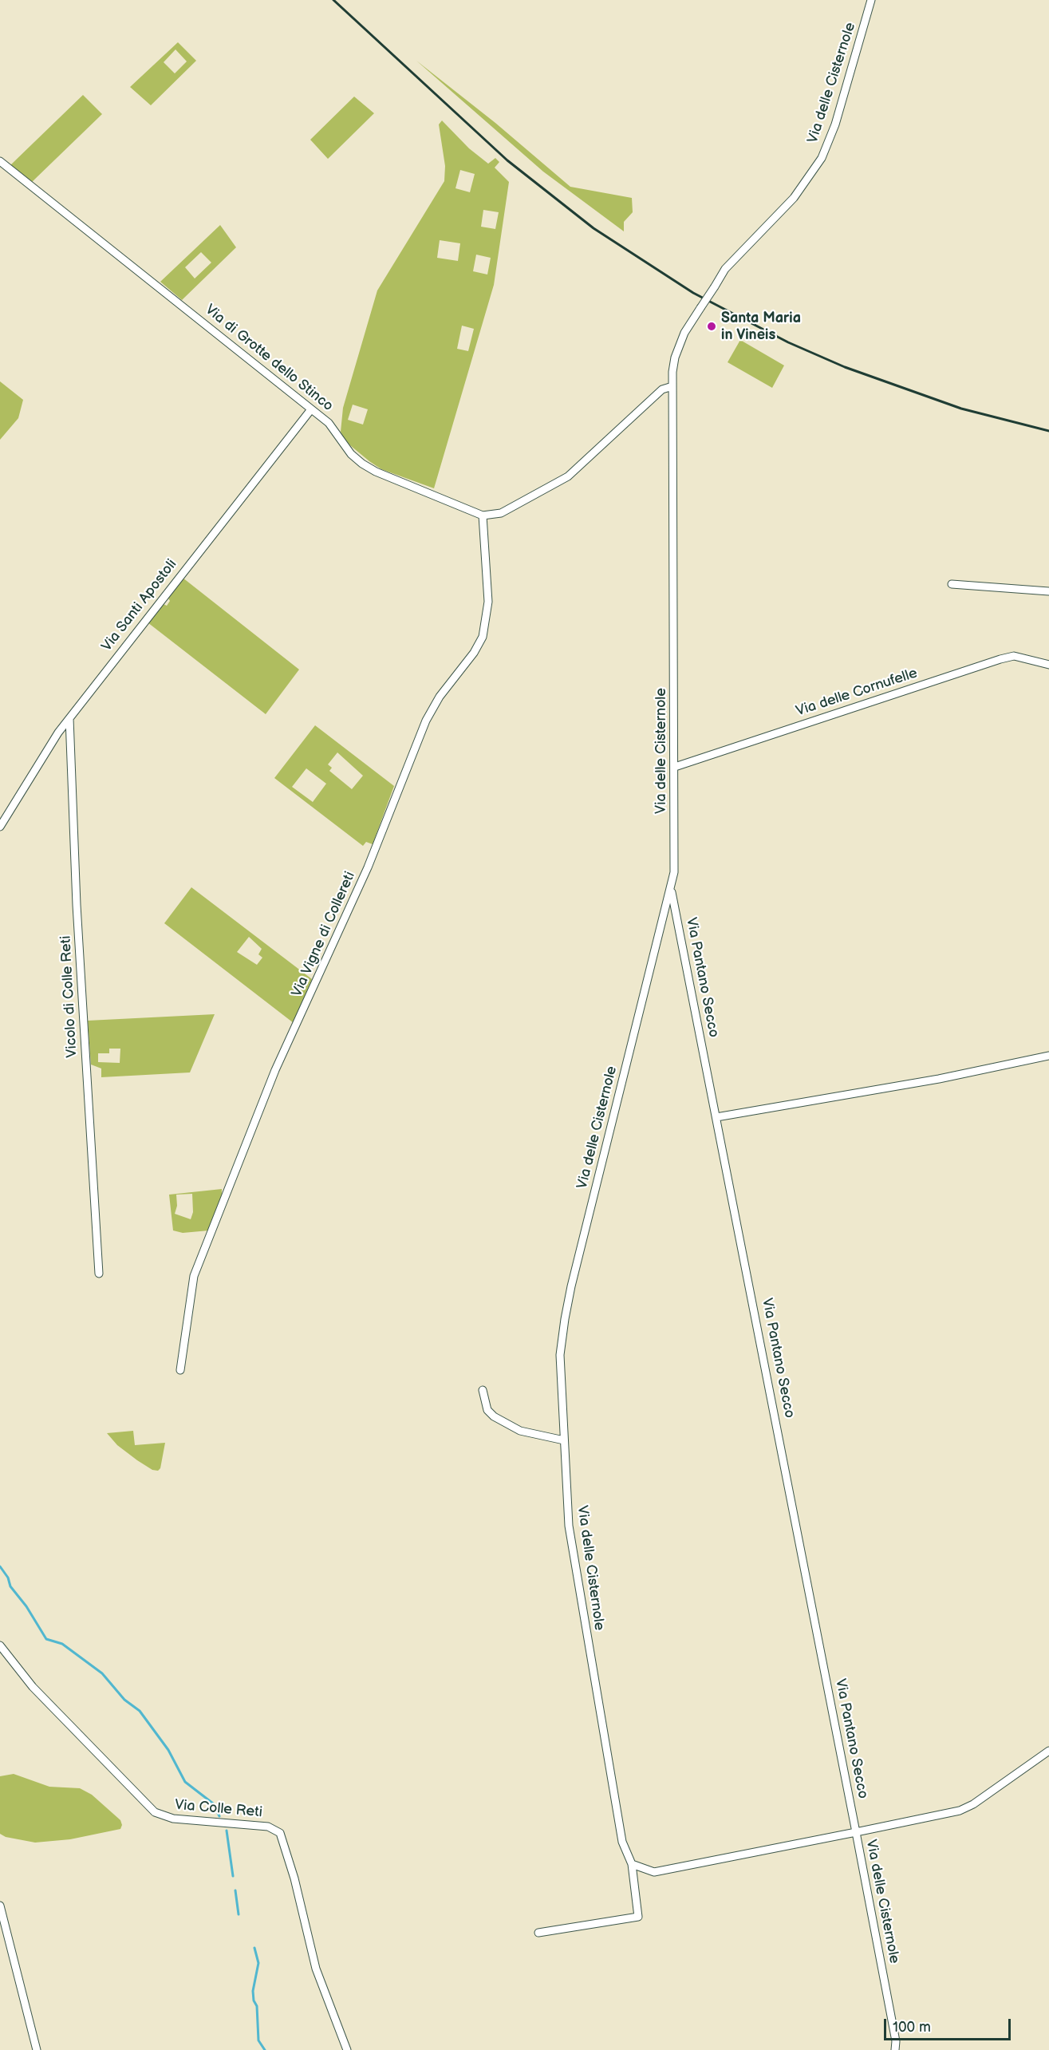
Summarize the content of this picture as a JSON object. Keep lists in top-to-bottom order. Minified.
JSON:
{"streets":{"street":["Via delle Cisternole","Via di Grotte dello Stinco","Via Santi Apostoli","Via delle Cornufelle","Via Vigne di Collereti","Via Pantano Secco","Vicolo di Colle Reti","Via Colle Reti"]},"crossings":[["Via delle Cisternole","Via delle Cornufelle"],["Via delle Cisternole","Via Pantano Secco"],["Via di Grotte dello Stinco","Via Santi Apostoli"],["Via di Grotte dello Stinco","Via Vigne di Collereti"],["Via Santi Apostoli","Vicolo di Colle Reti"]],"places":["Santa Maria in Vineis"],"scale_bar":"100 m"}
